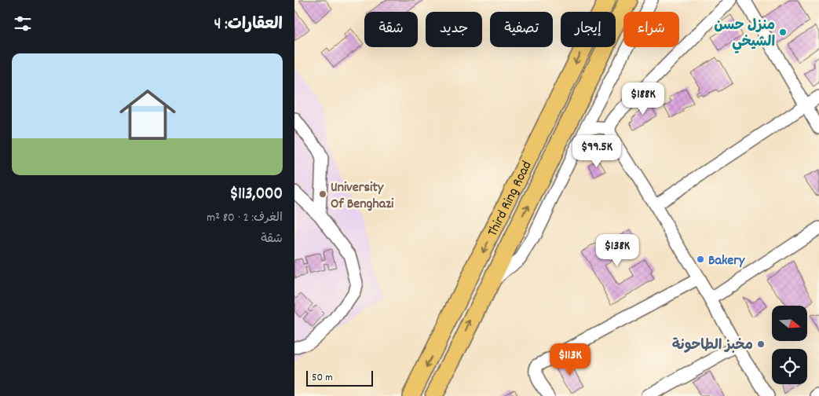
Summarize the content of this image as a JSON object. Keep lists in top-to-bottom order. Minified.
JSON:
{"streets":{"highway":["Third Ring Road"]},"places":["منزل حسن الشيخي","University Of Benghazi","Bakery","مخبز الطاحونة"],"scale_bar":"50 m","north":"right","page":{"heading":"العقارات: 4","chip":["شراء","إيجار","تصفية","جديد","شقة"],"list":[{"name":"$113,000","note":"الغرف: 2 · 80 m² · شقة"}],"price":["$188K","$99.5K","$138K","$113K"],"scale":"50 m"}}
